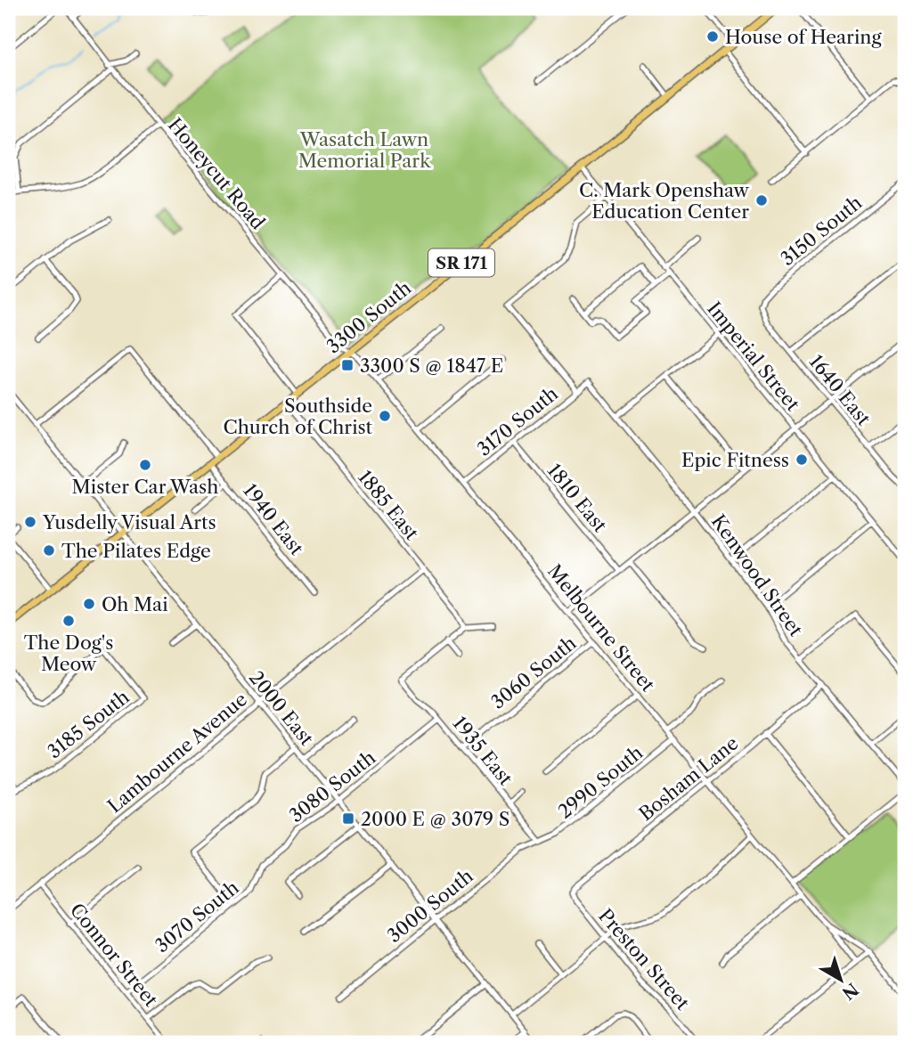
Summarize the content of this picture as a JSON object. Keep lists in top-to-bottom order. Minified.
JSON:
{"streets":{"main road":["SR 171","3300 South"],"street":["Honeycut Road","3150 South","Imperial Street","1640 East","3170 South","1810 East","1885 East","1940 East","Kenwood Street","Melbourne Street","3060 South","2000 East","3185 South","1935 East","Lambourne Avenue","Bosham Lane","2990 South","3080 South","3000 South","3070 South","Connor Street","Preston Street"]},"crossings":[["Honeycut Road","3300 South"],["Honeycut Road","Melbourne Street"],["3150 South","1640 East"],["3300 South","Imperial Street"],["3300 South","1885 East"],["3300 South","1940 East"],["3300 South","Melbourne Street"],["3300 South","2000 East"],["3170 South","1810 East"],["3170 South","Kenwood Street"],["3170 South","Melbourne Street"],["1885 East","Lambourne Avenue"],["Kenwood Street","Bosham Lane"],["Melbourne Street","3060 South"],["Melbourne Street","Bosham Lane"],["Melbourne Street","2990 South"],["3060 South","1935 East"],["2000 East","Lambourne Avenue"],["2000 East","3080 South"],["2000 East","3000 South"],["1935 East","2990 South"],["1935 East","3080 South"],["1935 East","3000 South"],["Lambourne Avenue","Connor Street"],["Bosham Lane","Preston Street"],["2990 South","3000 South"],["3080 South","3070 South"],["3070 South","Connor Street"]],"parks":["Wasatch Lawn Memorial Park"],"places":{"other":["House of Hearing","C. Mark Openshaw Education Center","Southside Church of Christ","Epic Fitness","Mister Car Wash","Yusdelly Visual Arts","The Pilates Edge","Oh Mai","The Dog's Meow"],"transit":["3300 S @ 1847 E","2000 E @ 3079 S"]},"north":"bottom right"}
